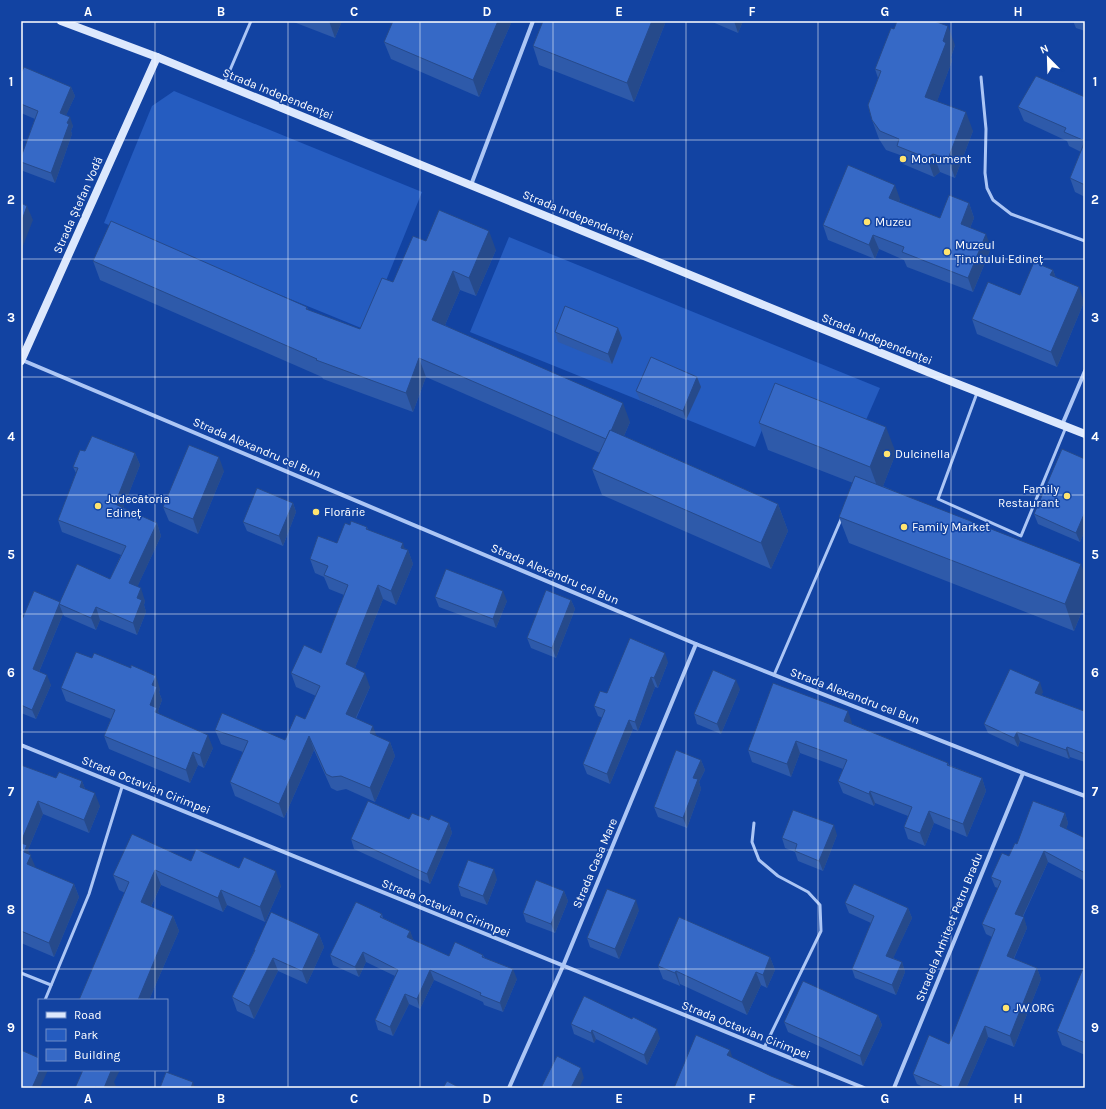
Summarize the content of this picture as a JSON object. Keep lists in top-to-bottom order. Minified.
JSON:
{"streets":{"main road":["Strada Independenței","Strada Ștefan Vodă"],"street":["Strada Alexandru cel Bun","Strada Octavian Cirimpei","Strada Casa Mare","Stradela Arhitect Petru Bradu"]},"crossings":[["Strada Independenței","Strada Ștefan Vodă"],["Strada Ștefan Vodă","Strada Alexandru cel Bun"],["Strada Alexandru cel Bun","Strada Casa Mare"],["Strada Alexandru cel Bun","Stradela Arhitect Petru Bradu"],["Strada Octavian Cirimpei","Strada Casa Mare"]],"places":["Monument","Muzeu","Muzeul Ținutului Edineț","Dulcinella","Family Restaurant","Judecătoria Edineț","Florărie","Family Market","JW.ORG"],"legend":["Road","Park","Building"],"north":"top left","grid":{"columns":["A","B","C","D","E","F","G","H"],"rows":["1","2","3","4","5","6","7","8","9"]}}
